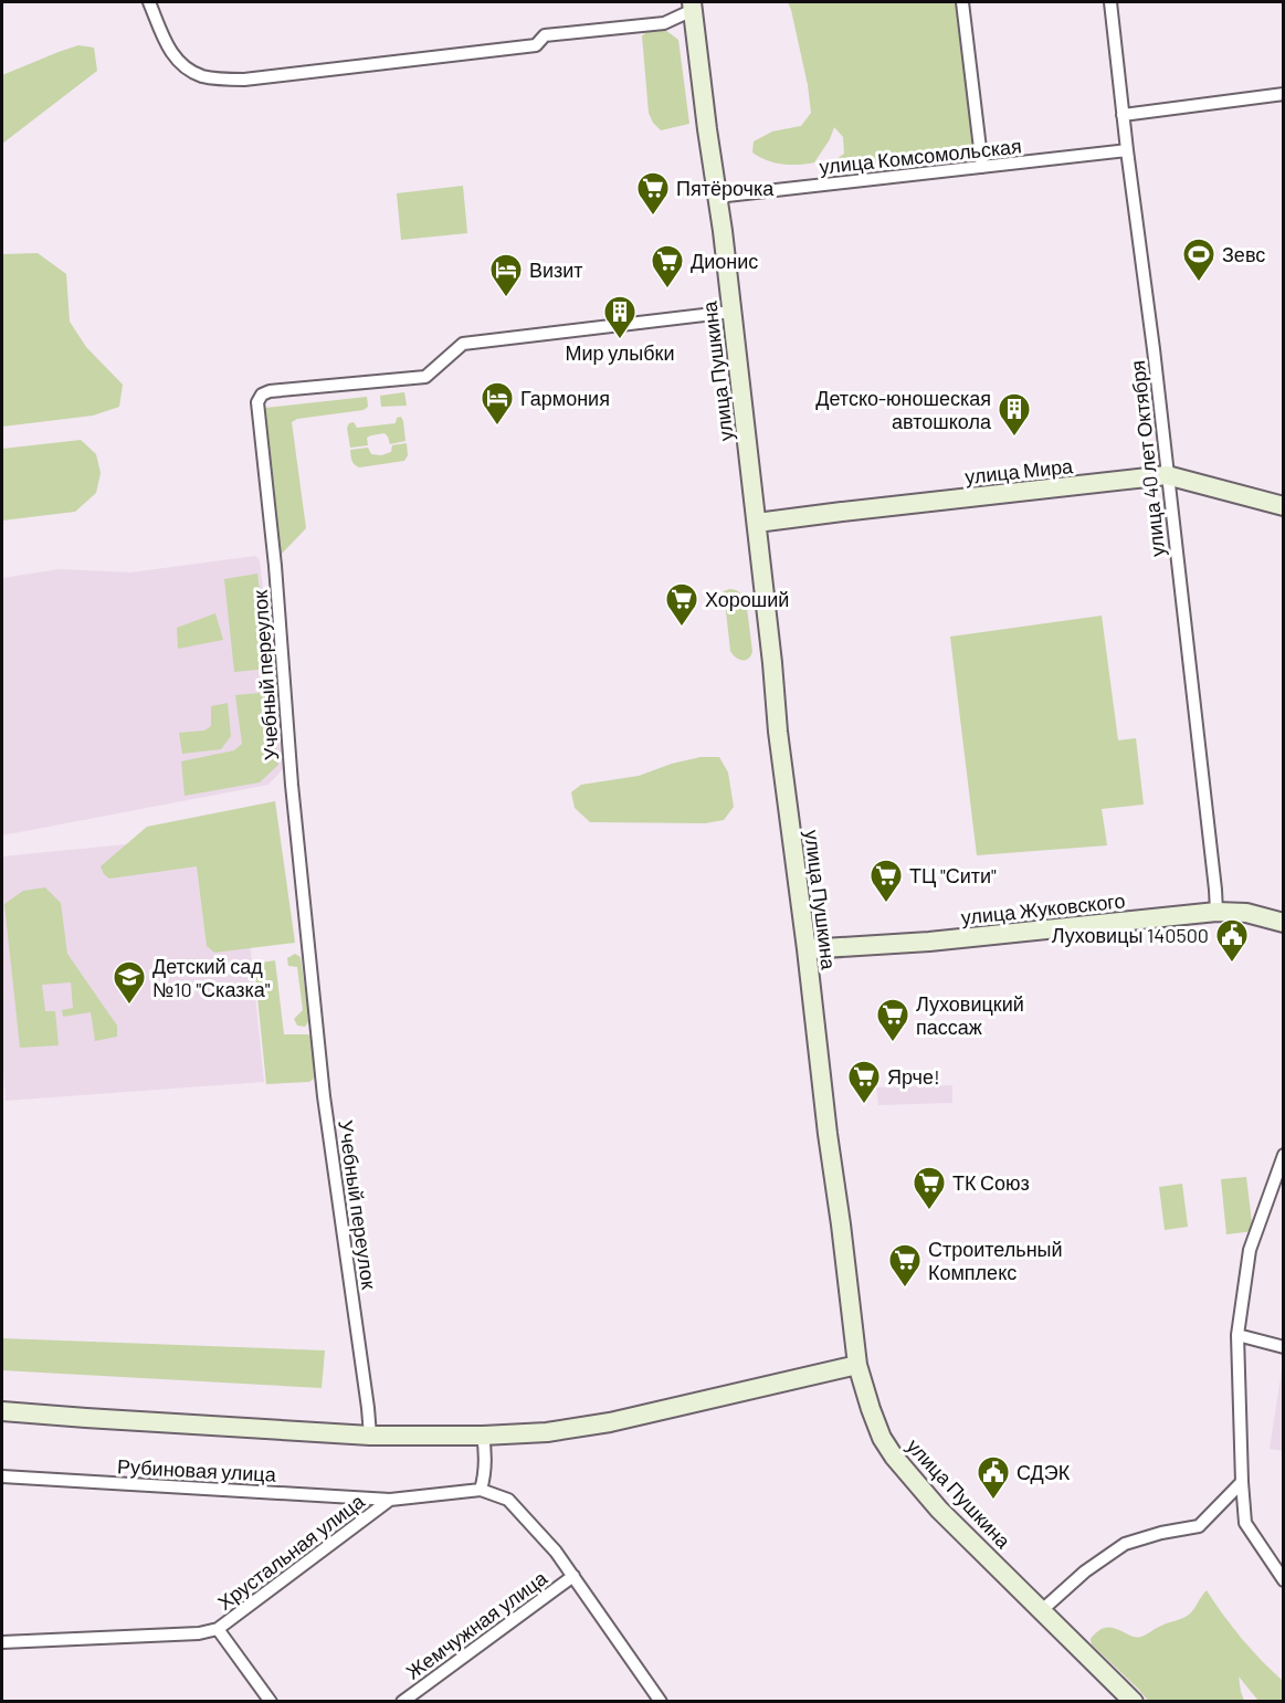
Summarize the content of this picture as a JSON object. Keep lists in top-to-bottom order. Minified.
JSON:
{"streets":{"street":["улица Комсомольская","улица Пушкина","улица 40 лет Октября","улица Мира","Учебный переулок","улица Жуковского","Рубиновая улица","Хрустальная улица","Жемчужная улица"]},"crossings":[["улица Комсомольская","улица Пушкина"],["улица Комсомольская","улица 40 лет Октября"],["улица Пушкина","улица Мира"],["улица Пушкина","Учебный переулок"],["улица Пушкина","улица Жуковского"],["улица 40 лет Октября","улица Мира"],["улица 40 лет Октября","улица Жуковского"],["Рубиновая улица","Хрустальная улица"]],"places":{"supermarket":["Пятёрочка","Дионис","Хороший","ТЦ \"Сити\"","Луховицкий пассаж","Ярче!","ТК Союз","Строительный Комплекс"],"sports":["Зевс"],"hotel":["Визит","Гармония"],"building":["Мир улыбки","Детско-юношеская автошкола"],"public building":["Луховицы 140500","СДЭК"],"school or university":["Детский сад №10 \"Сказка\""]}}
